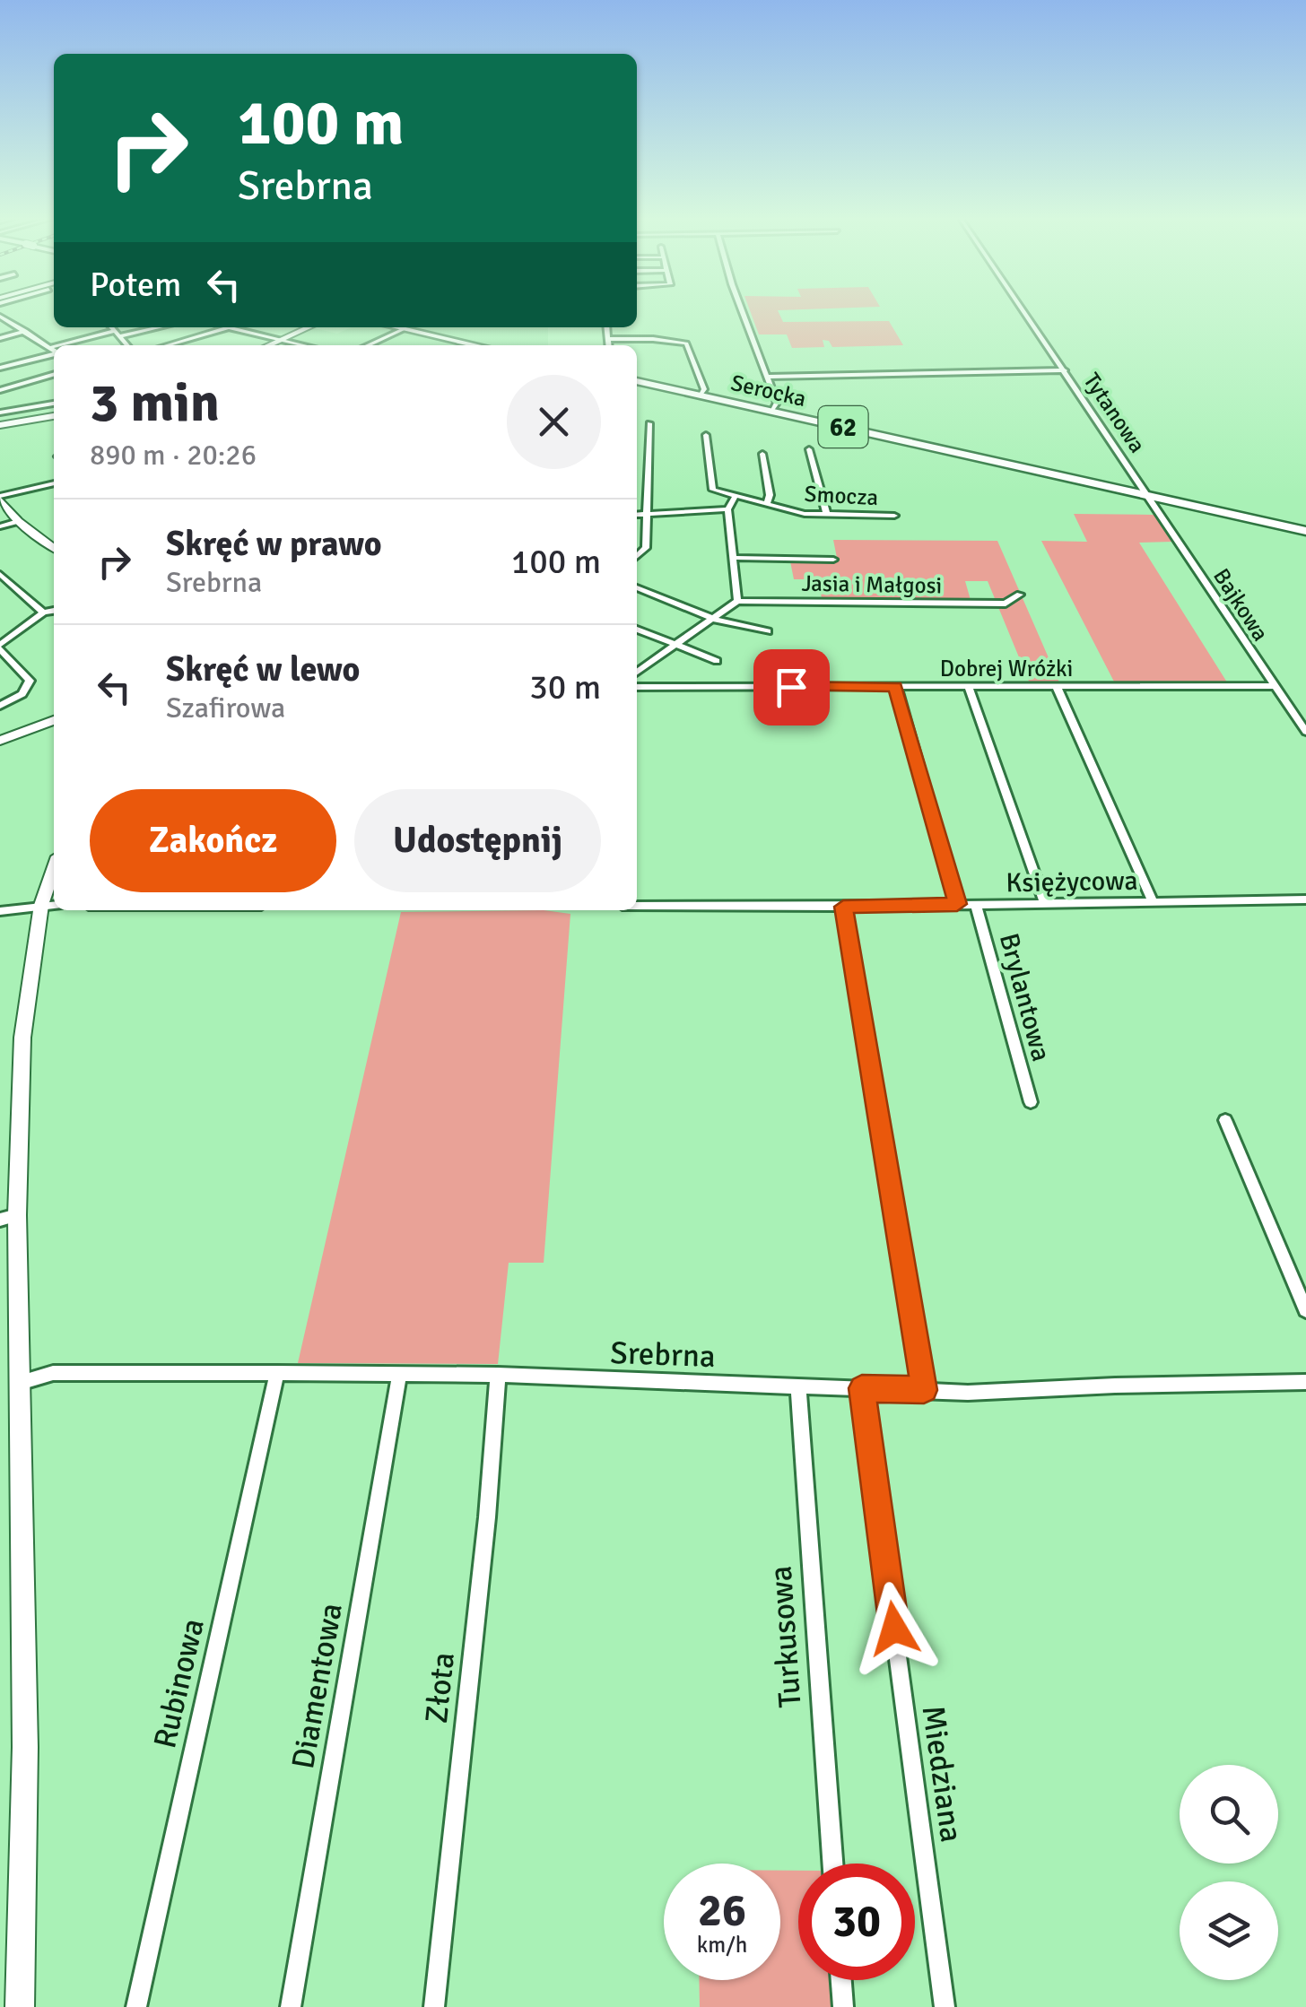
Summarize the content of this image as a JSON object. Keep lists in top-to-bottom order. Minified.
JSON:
{"streets":{"main road":["Serocka","62"],"street":["Tytanowa","Smocza","Jasia i Małgosi","Bajkowa","Dobrej Wróżki","Księżycowa","Brylantowa","Srebrna","Turkusowa","Rubinowa","Diamentowa","Złota","Miedziana"]},"crossings":[["Serocka","Tytanowa"],["Serocka","62"],["Serocka","Bajkowa"],["Tytanowa","62"],["Tytanowa","Bajkowa"],["62","Bajkowa"],["Bajkowa","Dobrej Wróżki"],["Księżycowa","Brylantowa"],["Srebrna","Turkusowa"],["Srebrna","Rubinowa"],["Srebrna","Diamentowa"],["Srebrna","Złota"],["Srebrna","Miedziana"]],"page":{"turn":["100 m","Srebrna"],"then":"Potem","heading":["3 min","890 m · 20:26"],"list":[{"name":"Skręć w prawo","note":"Srebrna","value":"100 m"},{"name":"Skręć w lewo","note":"Szafirowa","value":"30 m"}],"buttons":["Zakończ","Udostępnij"],"speed":"26 km/h","limit":"30"}}
